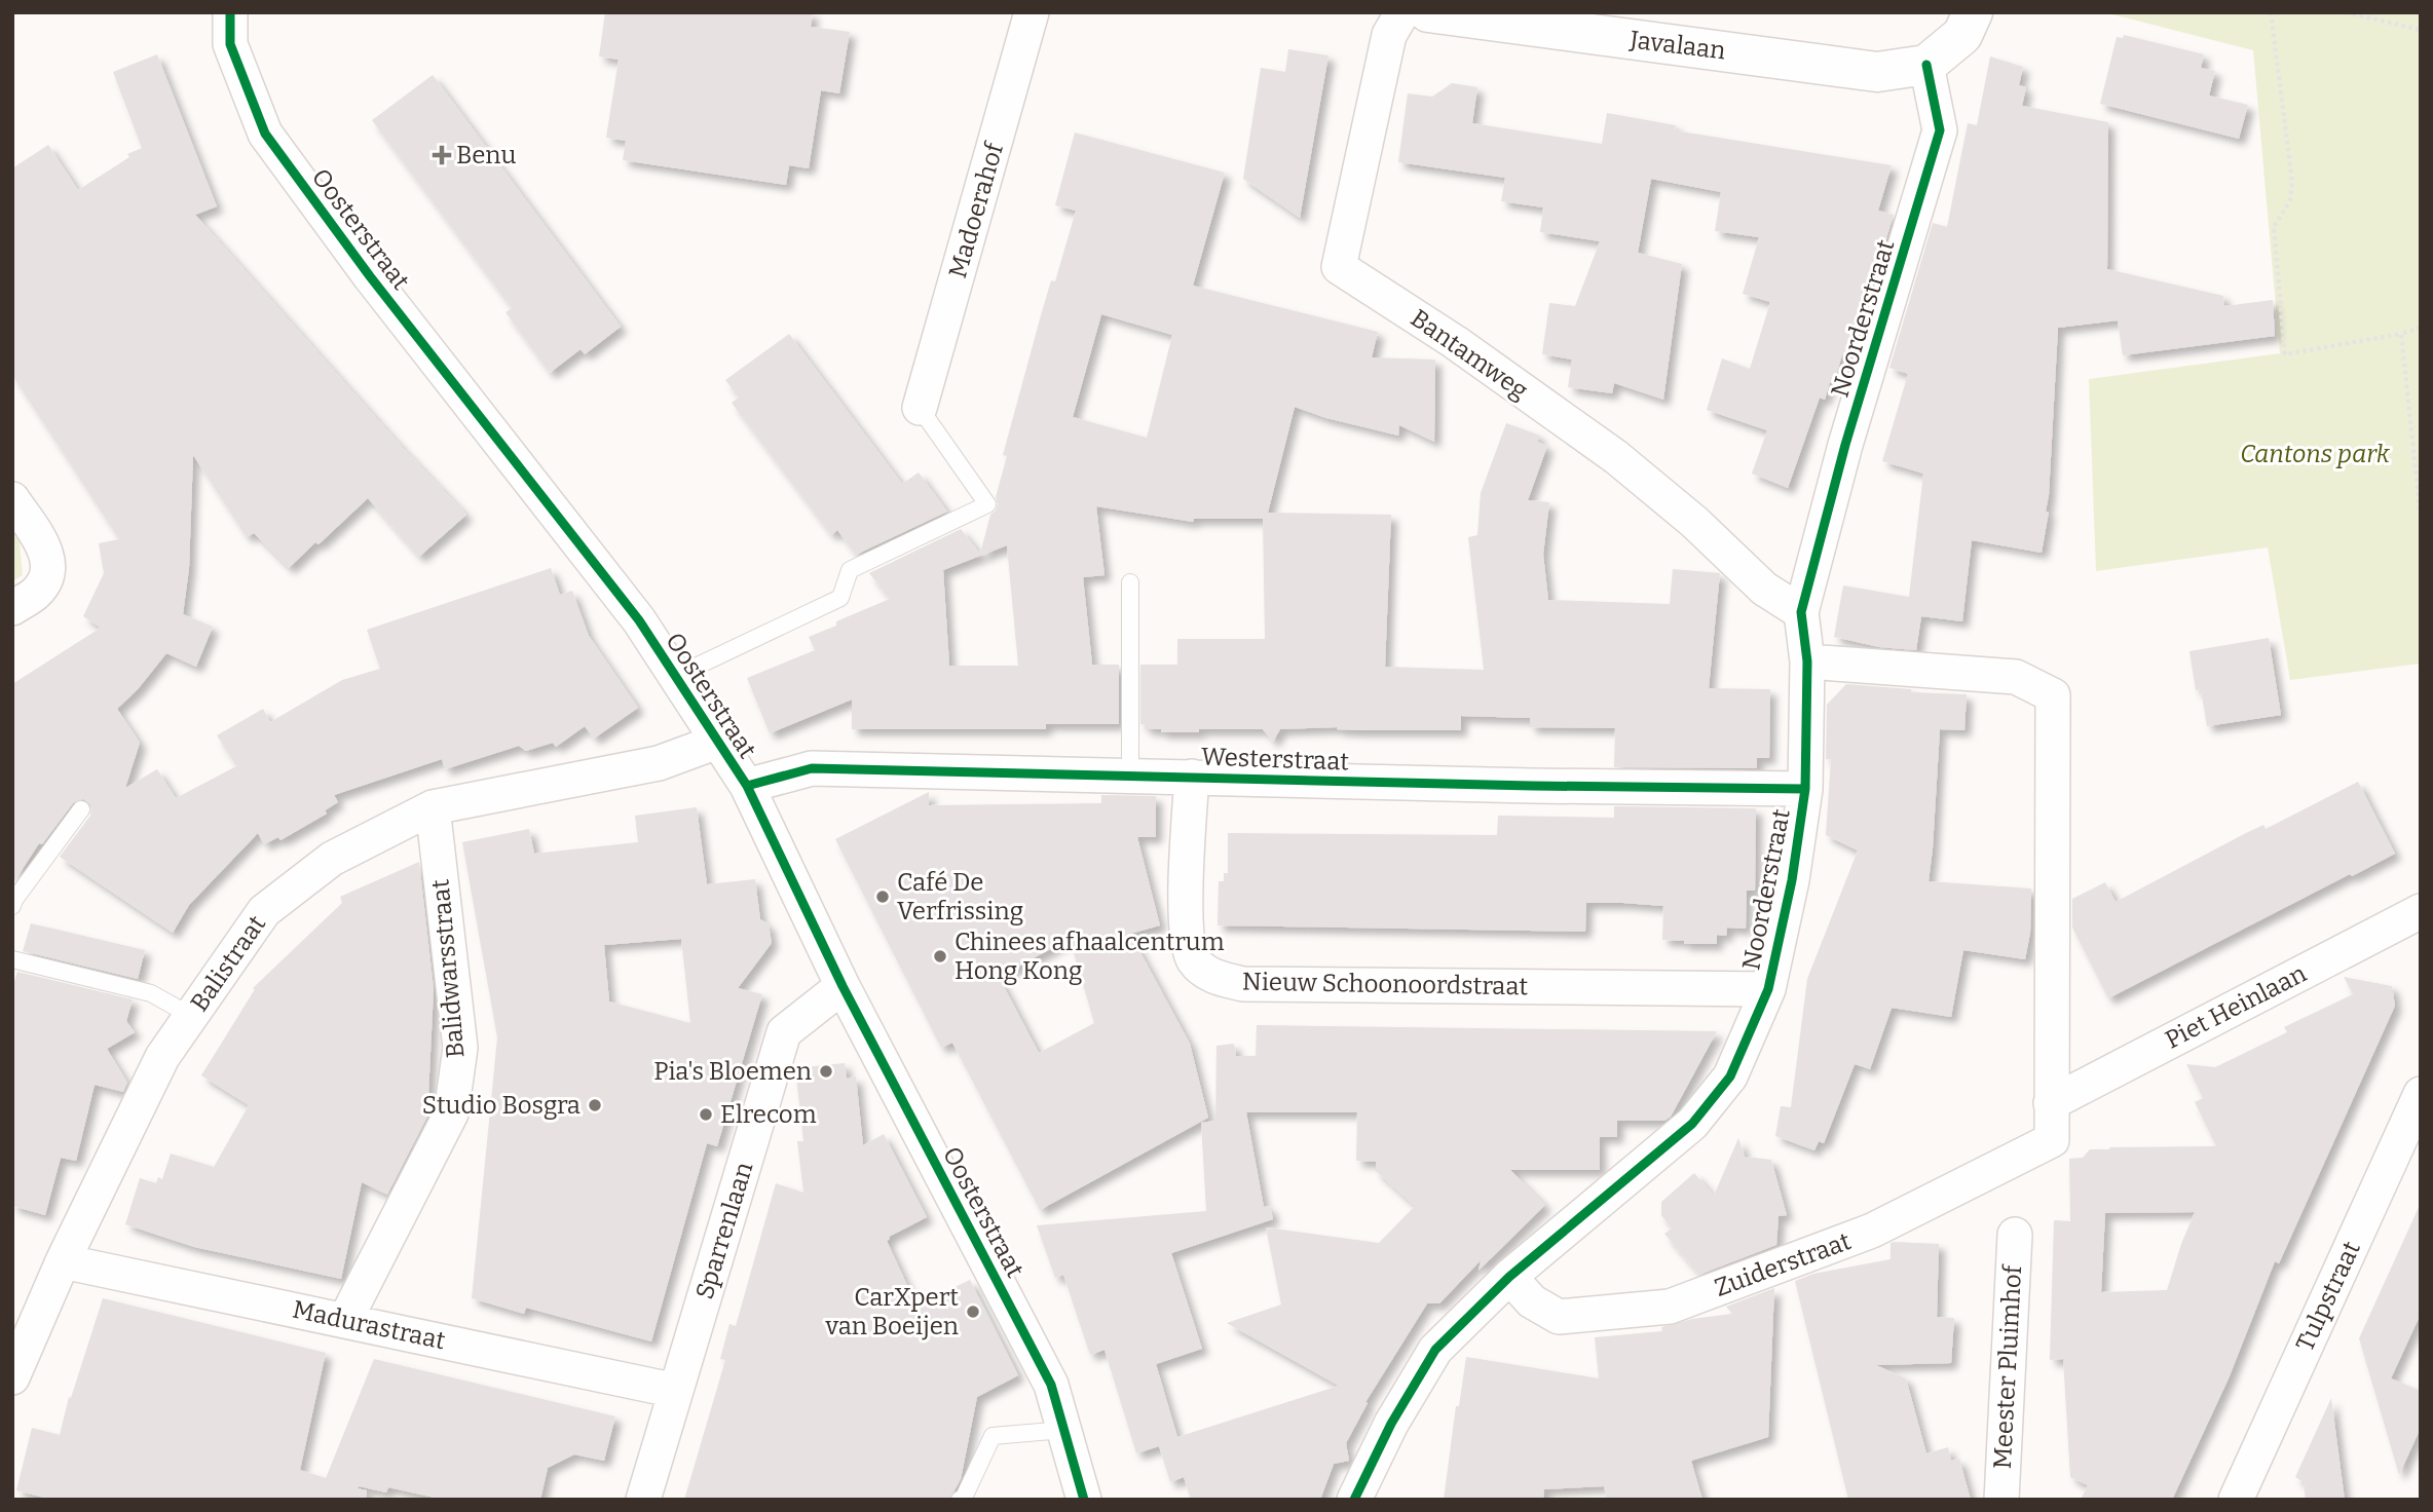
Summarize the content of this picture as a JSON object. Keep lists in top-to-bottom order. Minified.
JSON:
{"streets":{"main road":["Javalaan"],"street":["Madoerahof","Oosterstraat","Noorderstraat","Bantamweg","Westerstraat","Balistraat","Balidwarsstraat","Nieuw Schoonoordstraat","Piet Heinlaan","Sparrenlaan","Zuiderstraat","Tulpstraat","Madurastraat","Meester Pluimhof"]},"crossings":[["Javalaan","Noorderstraat"],["Oosterstraat","Westerstraat"],["Oosterstraat","Balistraat"],["Oosterstraat","Sparrenlaan"],["Noorderstraat","Bantamweg"],["Noorderstraat","Westerstraat"],["Noorderstraat","Nieuw Schoonoordstraat"],["Noorderstraat","Zuiderstraat"],["Westerstraat","Nieuw Schoonoordstraat"],["Balistraat","Balidwarsstraat"],["Balistraat","Madurastraat"],["Balidwarsstraat","Madurastraat"],["Piet Heinlaan","Zuiderstraat"],["Sparrenlaan","Madurastraat"]],"parks":["Cantons park"],"places":{"health":["Benu"],"other":["Café De Verfrissing","Chinees afhaalcentrum Hong Kong","Pia's Bloemen","Studio Bosgra","Elrecom","CarXpert van Boeijen"]}}
